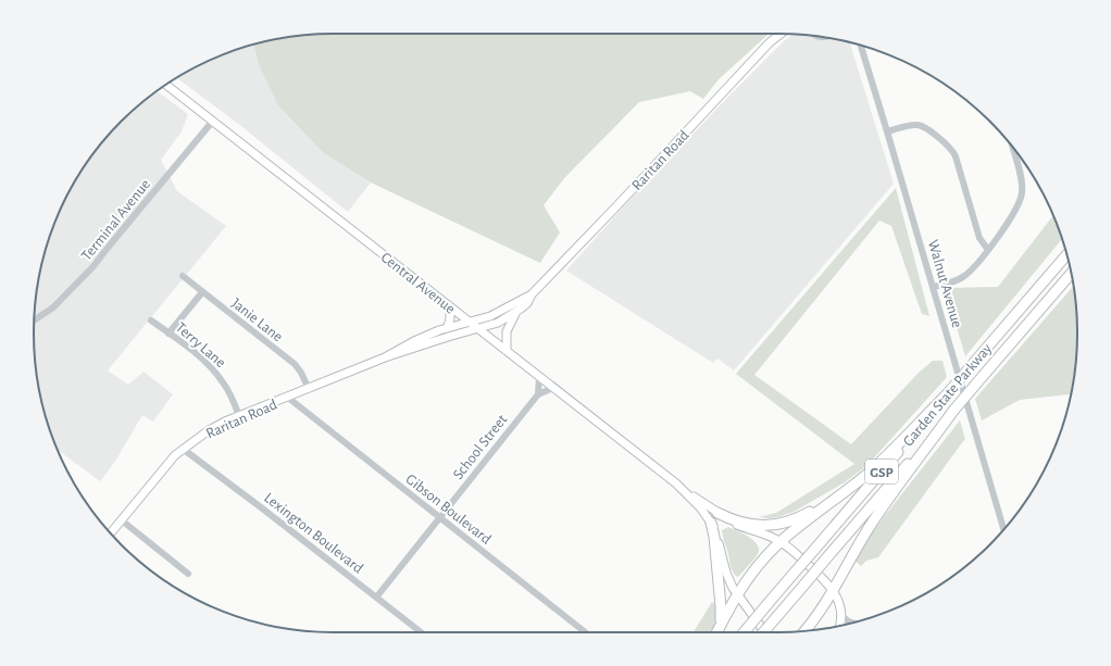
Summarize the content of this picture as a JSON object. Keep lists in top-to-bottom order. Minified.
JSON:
{"streets":{"highway":["Garden State Parkway","GSP"],"main road":["Raritan Road","Central Avenue"],"street":["Terminal Avenue","Walnut Avenue","Janie Lane","Terry Lane","School Street","Gibson Boulevard","Lexington Boulevard"]},"crossings":[["Raritan Road","Central Avenue"],["Raritan Road","Janie Lane"],["Raritan Road","Terry Lane"],["Raritan Road","Gibson Boulevard"],["Raritan Road","Lexington Boulevard"],["Terminal Avenue","Central Avenue"],["Central Avenue","School Street"],["School Street","Gibson Boulevard"],["School Street","Lexington Boulevard"]]}
